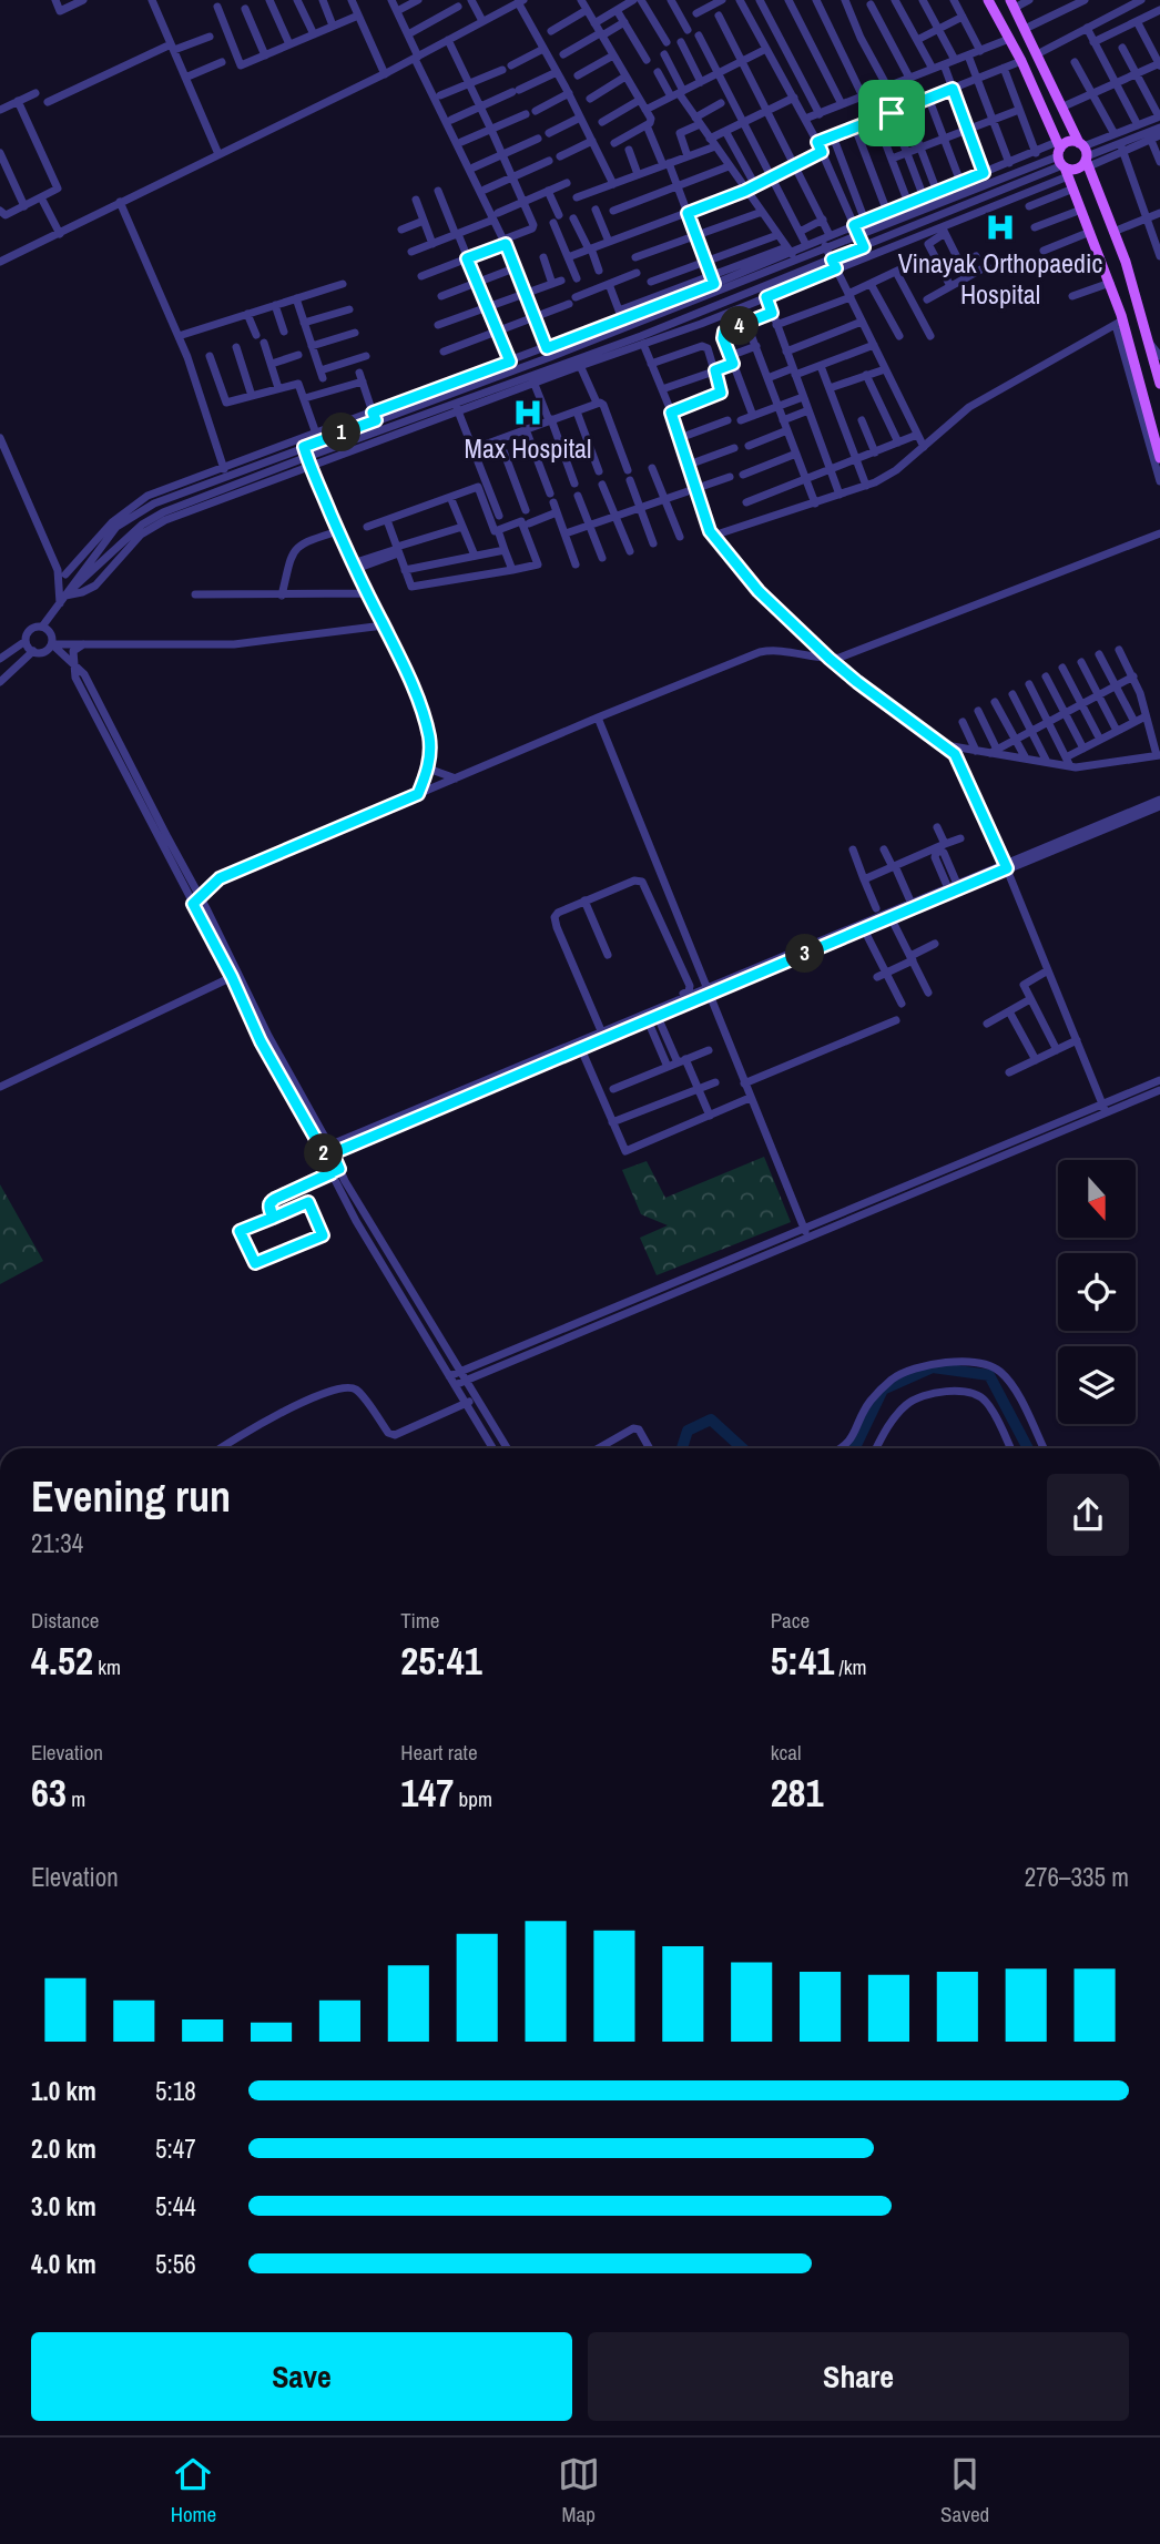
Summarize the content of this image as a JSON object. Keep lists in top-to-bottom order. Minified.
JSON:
{"places":{"hospital":["Vinayak Orthopaedic Hospital","Max Hospital"]},"north":"bottom","page":{"pins":["4","1","3","2"],"heading":["Evening run","21:34"],"stats":[["Distance","4.52 km"],["Time","25:41"],["Pace","5:41 /km"],["Elevation","63 m"],["Heart rate","147 bpm"],["kcal","281"]],"chart":["Elevation","276–335 m"],"list":[{"name":"1.0 km","note":"5:18"},{"name":"2.0 km","note":"5:47"},{"name":"3.0 km","note":"5:44"},{"name":"4.0 km","note":"5:56"}],"buttons":["Save","Share"],"tabs":["Home","Map","Saved"]}}
